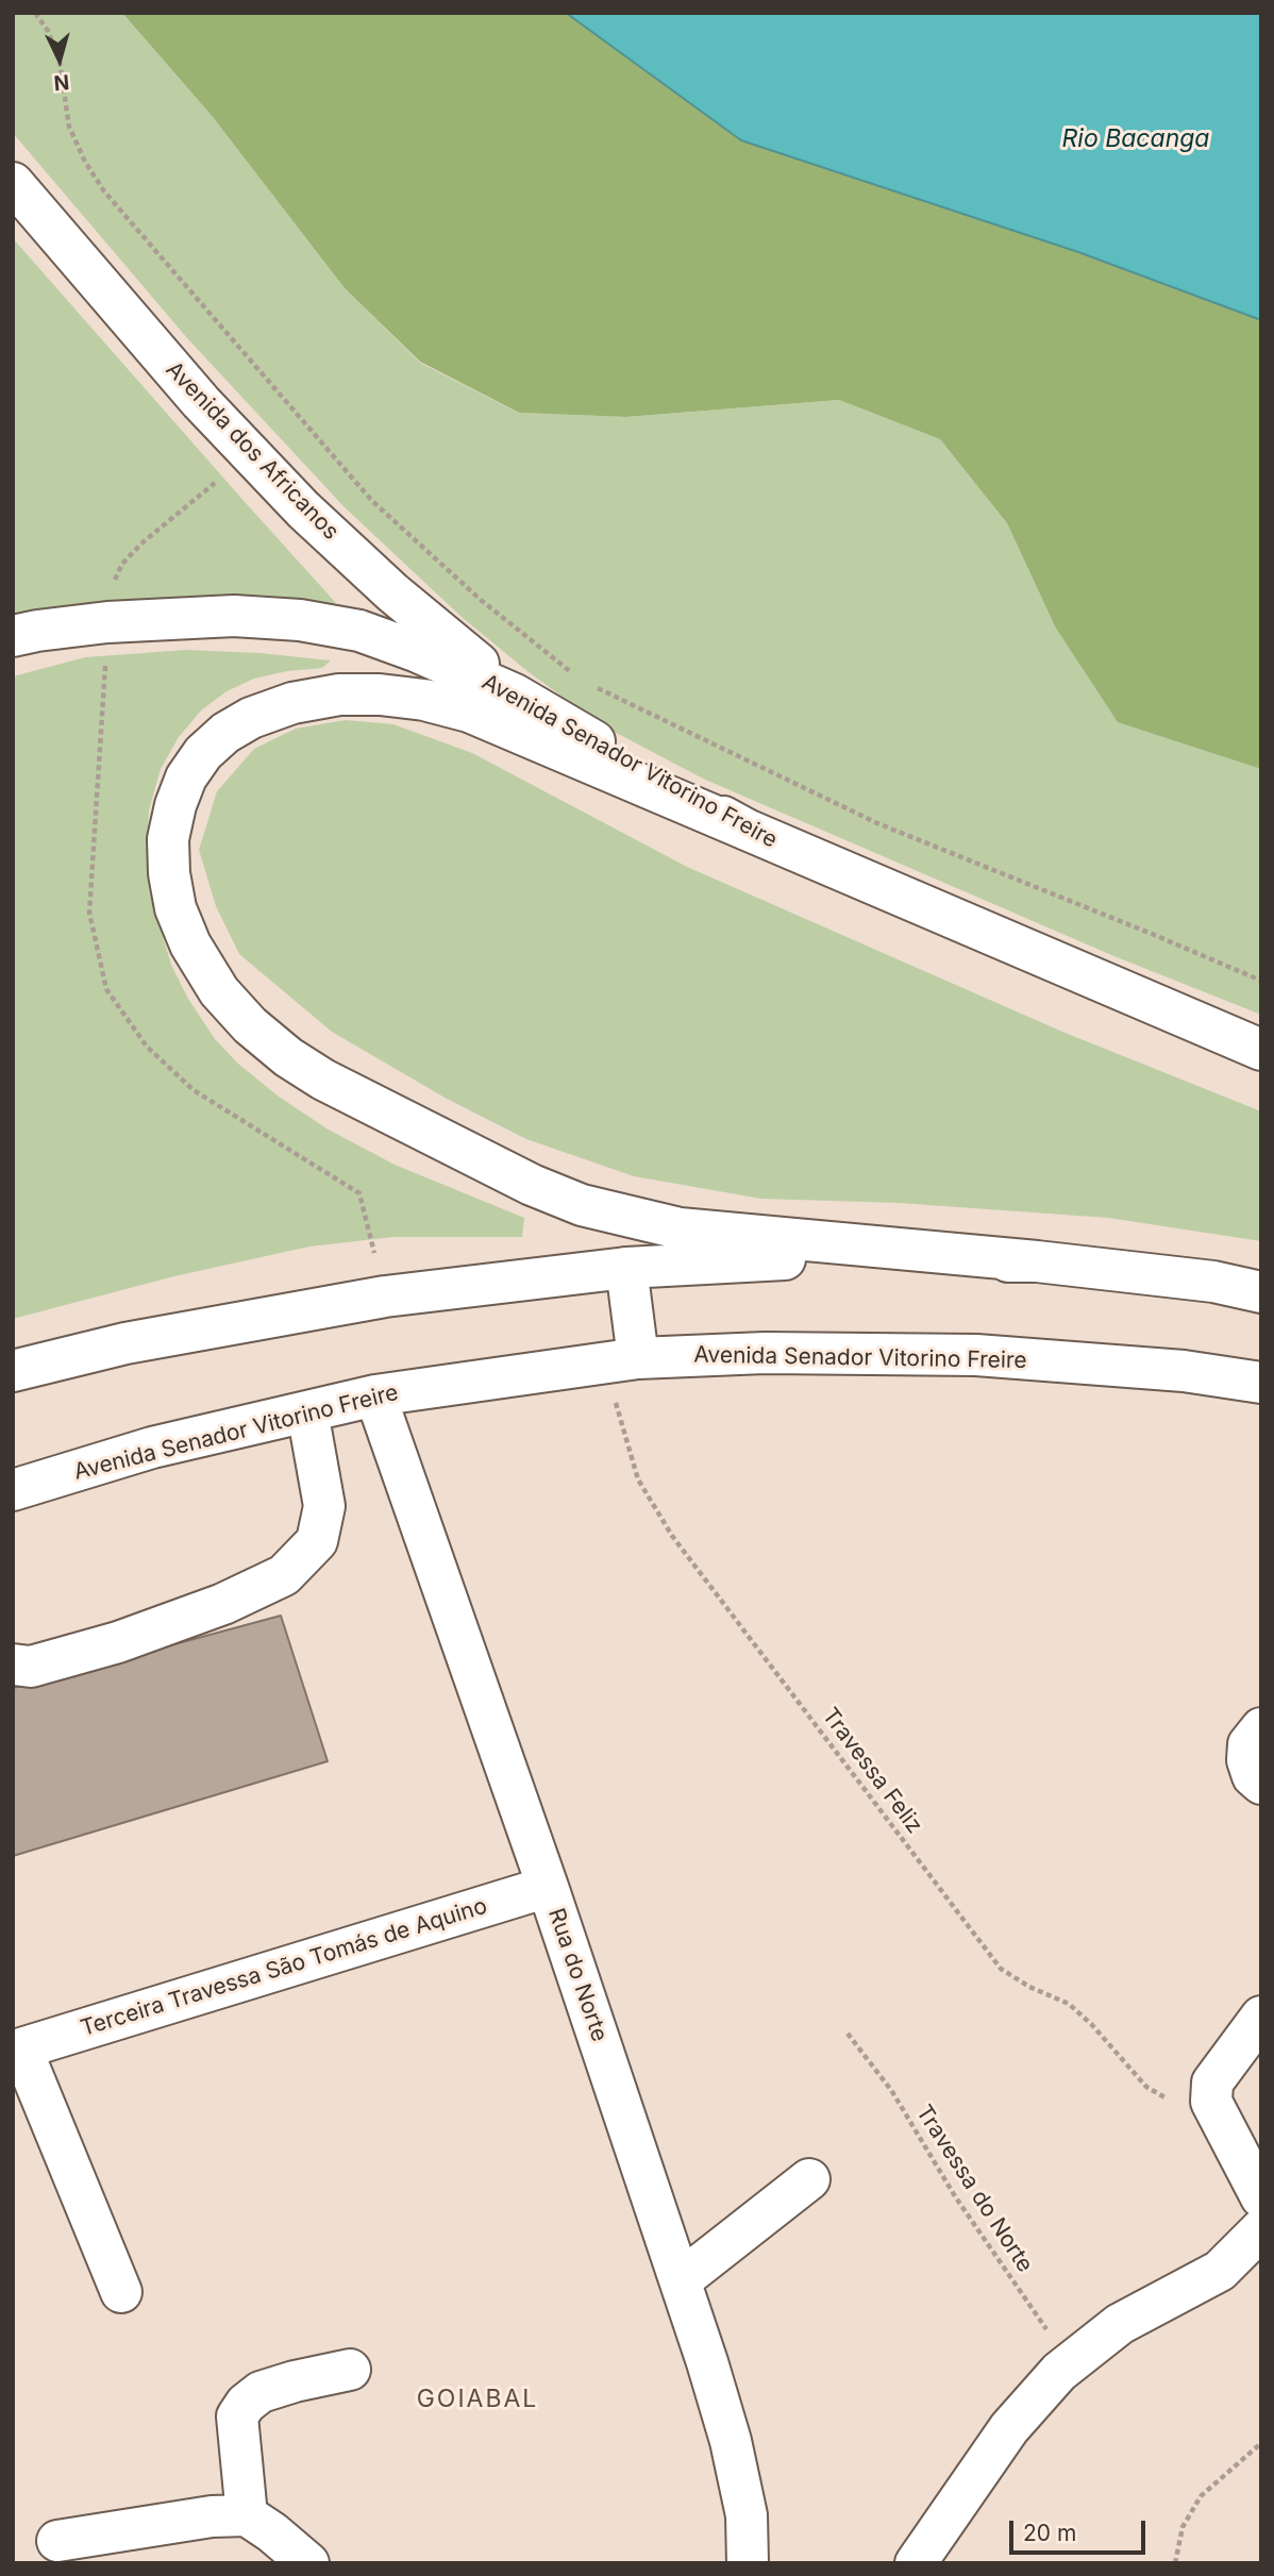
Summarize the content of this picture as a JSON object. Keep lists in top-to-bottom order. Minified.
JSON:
{"streets":{"main road":["Avenida dos Africanos","Avenida Senador Vitorino Freire","Terceira Travessa São Tomás de Aquino","Rua do Norte"],"path":["Travessa Feliz","Travessa do Norte"]},"crossings":[["Avenida dos Africanos","Avenida Senador Vitorino Freire"],["Avenida Senador Vitorino Freire","Travessa Feliz"],["Avenida Senador Vitorino Freire","Rua do Norte"],["Terceira Travessa São Tomás de Aquino","Rua do Norte"]],"districts":["GOIABAL"],"water":["Rio Bacanga"],"scale_bar":"20 m","north":"bottom"}
